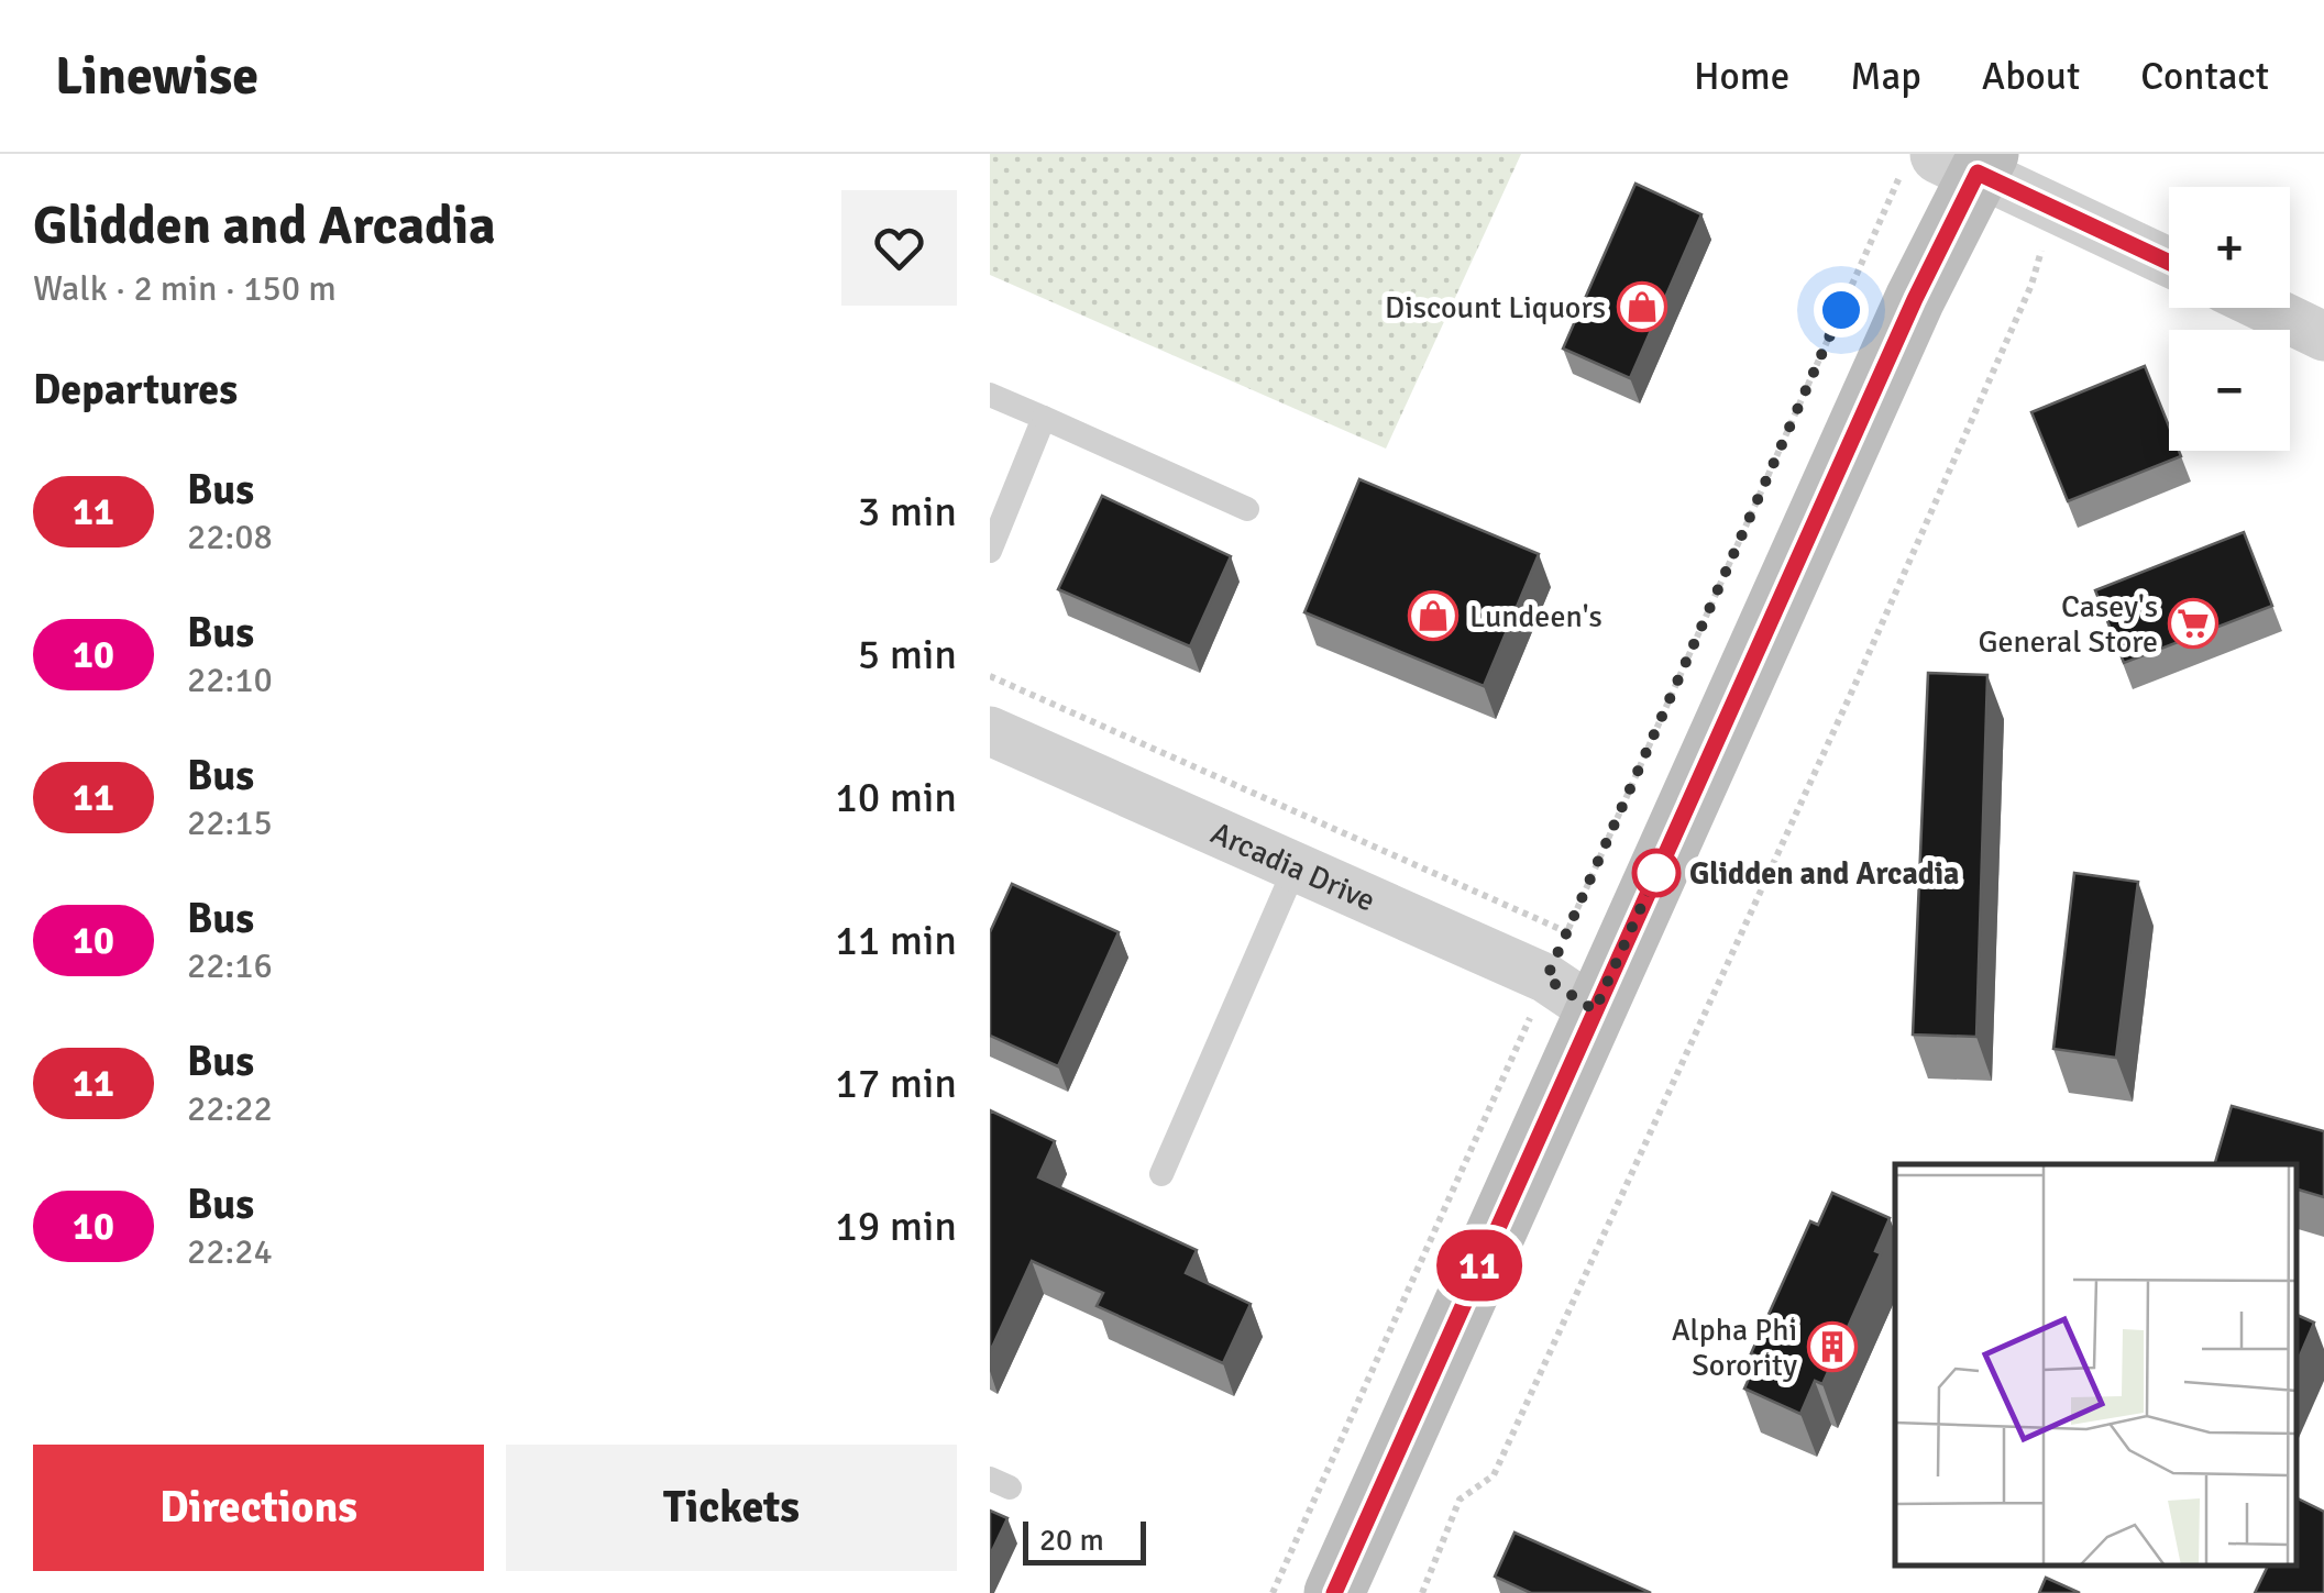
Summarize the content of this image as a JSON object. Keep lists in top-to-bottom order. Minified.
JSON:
{"streets":{"street":["Arcadia Drive"]},"places":{"shop":["Discount Liquors","Lundeen's"],"supermarket":["Casey's General Store"],"other":["Glidden and Arcadia"],"building":["Alpha Phi Sorority"]},"lines":["bus line 11"],"scale_bar":"20 m","page":{"header":"Linewise","nav":["Home","Map","About","Contact"],"heading":[["Glidden and Arcadia","Walk · 2 min · 150 m"],"Departures"],"on_map":"11","map_buttons":["+","−"],"list":[{"mark":"11","name":"Bus","note":"22:08","value":"3 min"},{"mark":"10","name":"Bus","note":"22:10","value":"5 min"},{"mark":"11","name":"Bus","note":"22:15","value":"10 min"},{"mark":"10","name":"Bus","note":"22:16","value":"11 min"},{"mark":"11","name":"Bus","note":"22:22","value":"17 min"},{"mark":"10","name":"Bus","note":"22:24","value":"19 min"}],"buttons":["Directions","Tickets"],"scale":"20 m"}}
